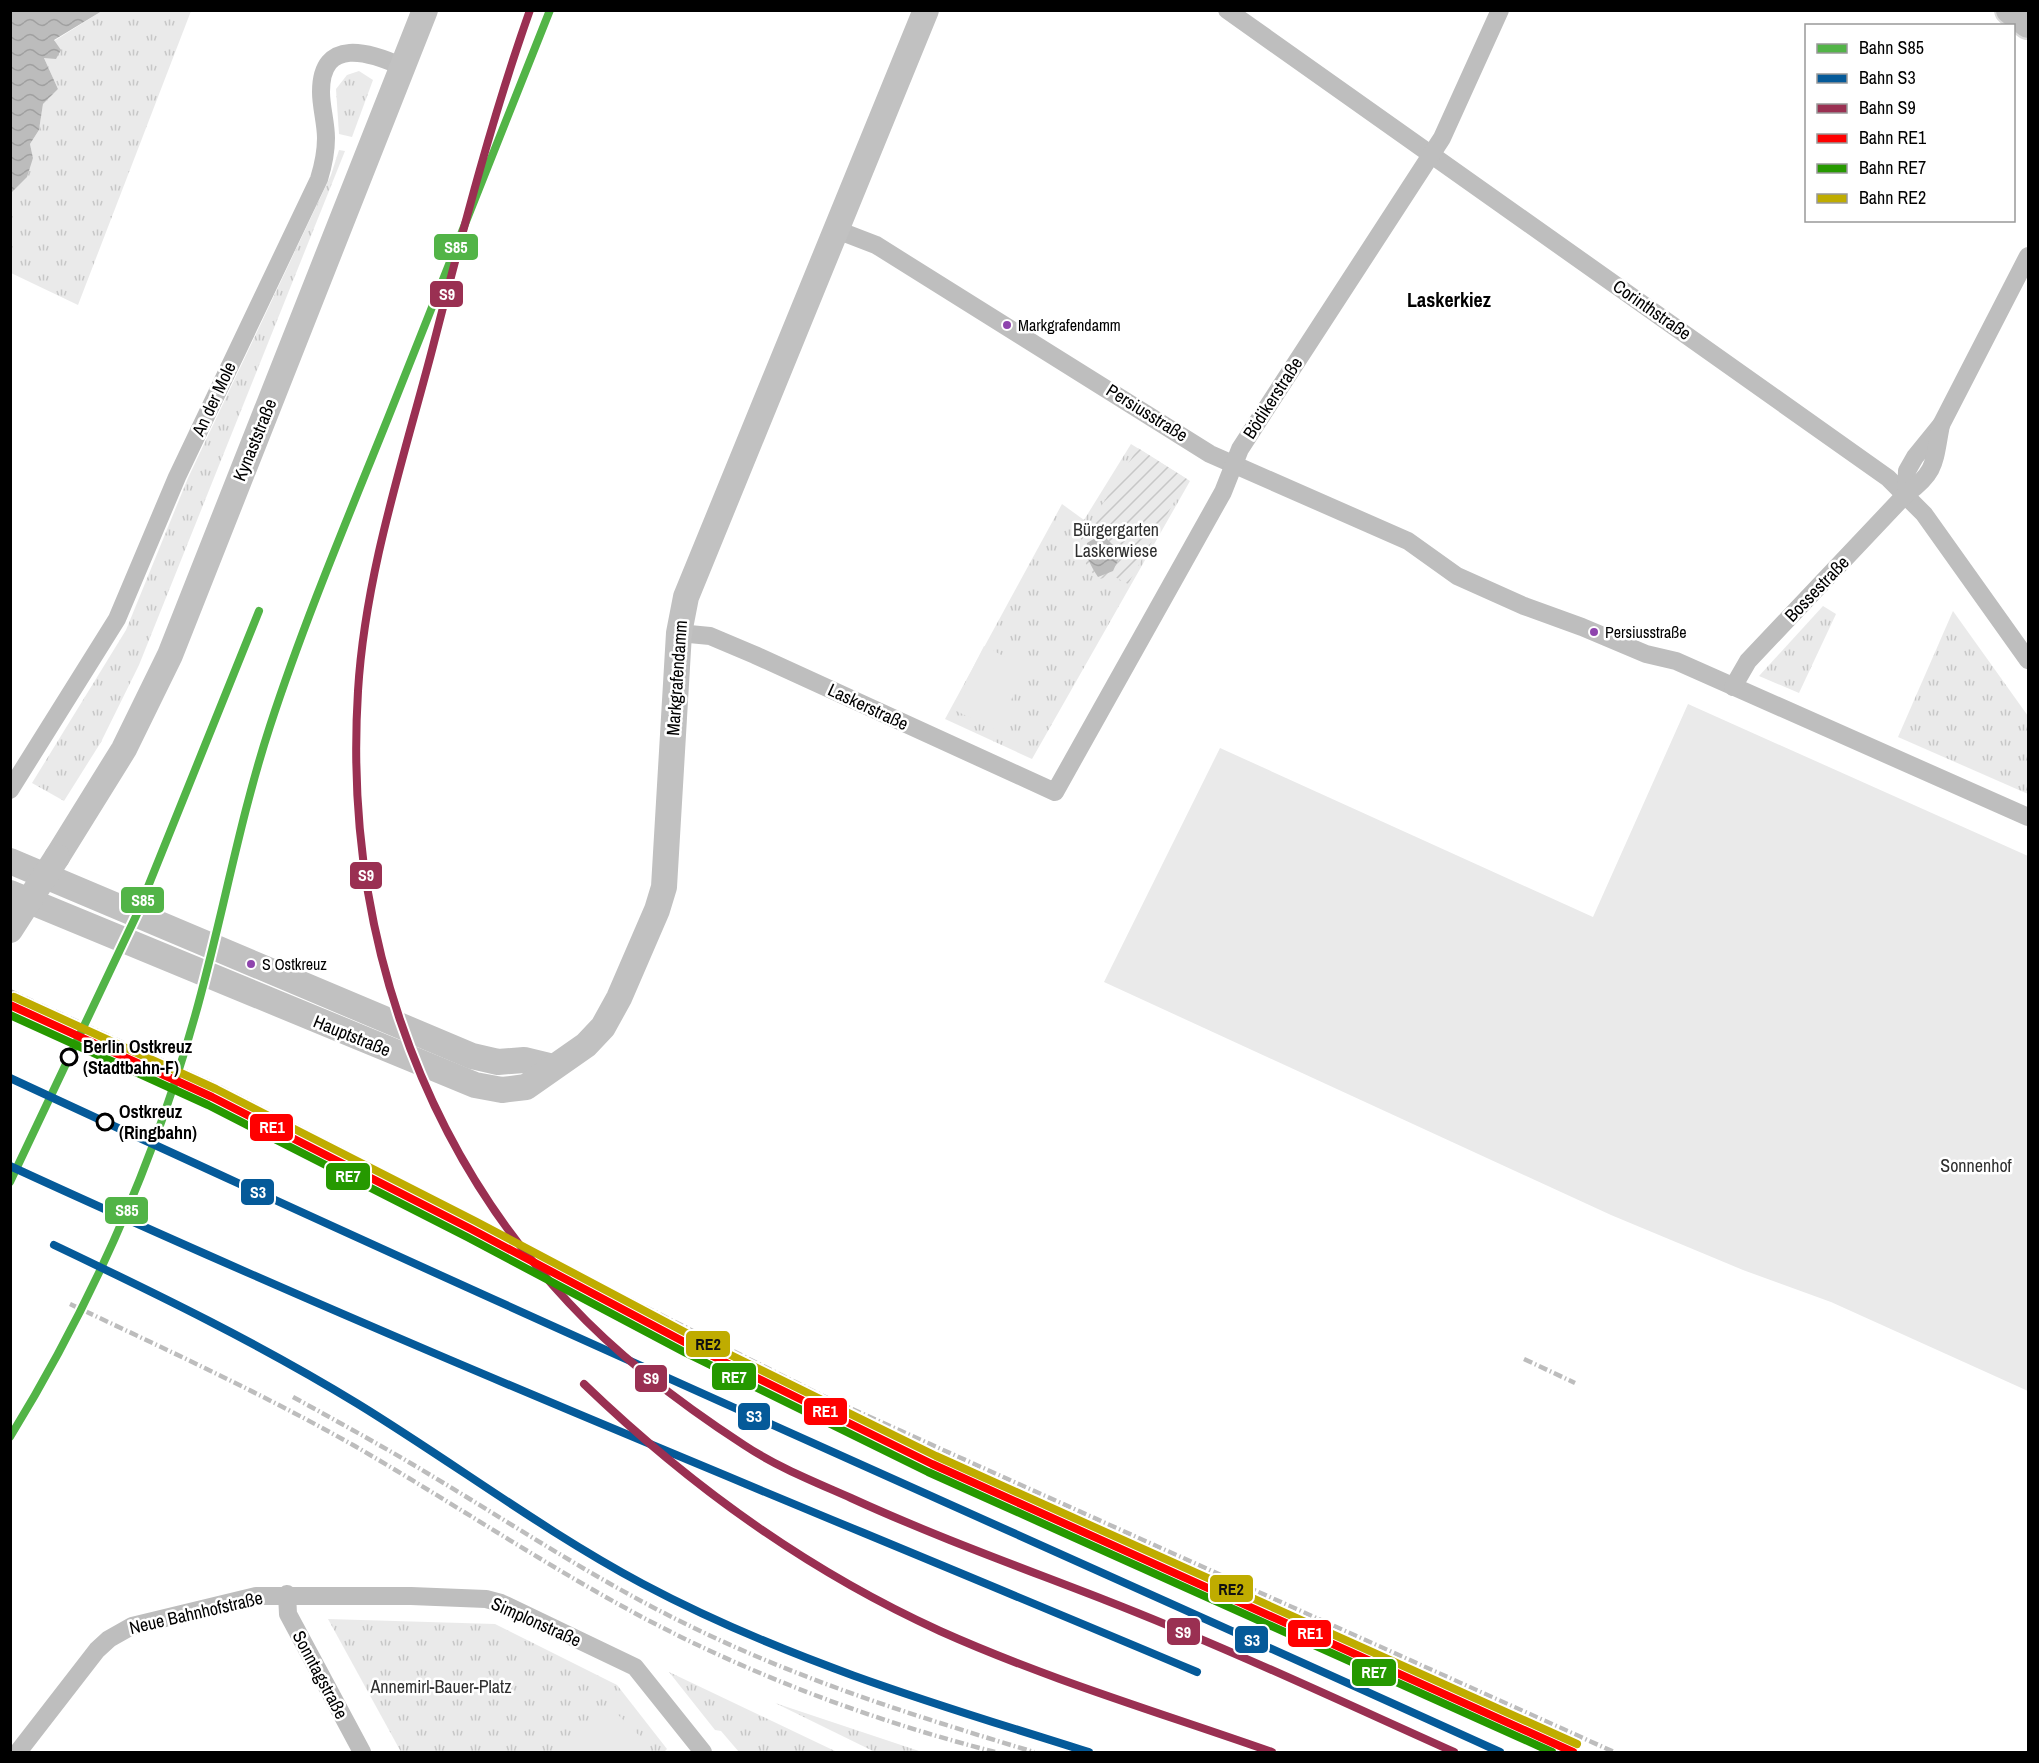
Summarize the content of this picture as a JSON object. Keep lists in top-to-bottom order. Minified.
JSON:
{"streets":{"main road":["Kynaststraße","Markgrafendamm","Hauptstraße"],"street":["Corinthstraße","Bödikerstraße","An der Mole","Persiusstraße","Bossestraße","Laskerstraße","Neue Bahnhofstraße","Simplonstraße","Sonntagstraße"]},"crossings":[["Corinthstraße","Bödikerstraße"],["Corinthstraße","Bossestraße"],["Bödikerstraße","Persiusstraße"],["Bödikerstraße","Laskerstraße"],["An der Mole","Kynaststraße"],["Persiusstraße","Bossestraße"],["Persiusstraße","Markgrafendamm"],["Markgrafendamm","Laskerstraße"],["Markgrafendamm","Hauptstraße"],["Neue Bahnhofstraße","Simplonstraße"],["Neue Bahnhofstraße","Sonntagstraße"],["Simplonstraße","Sonntagstraße"]],"districts":["Laskerkiez"],"parks":["Bürgergarten Laskerwiese","Sonnenhof","Annemirl-Bauer-Platz"],"places":["Markgrafendamm","Persiusstraße","S Ostkreuz","Berlin Ostkreuz (Stadtbahn-F)","Ostkreuz (Ringbahn)"],"lines":["rail line S85","rail line S9","rail line RE2","rail line RE1","rail line RE7","rail line S3"],"legend":["Bahn S85","Bahn S3","Bahn S9","Bahn RE1","Bahn RE7","Bahn RE2"]}
